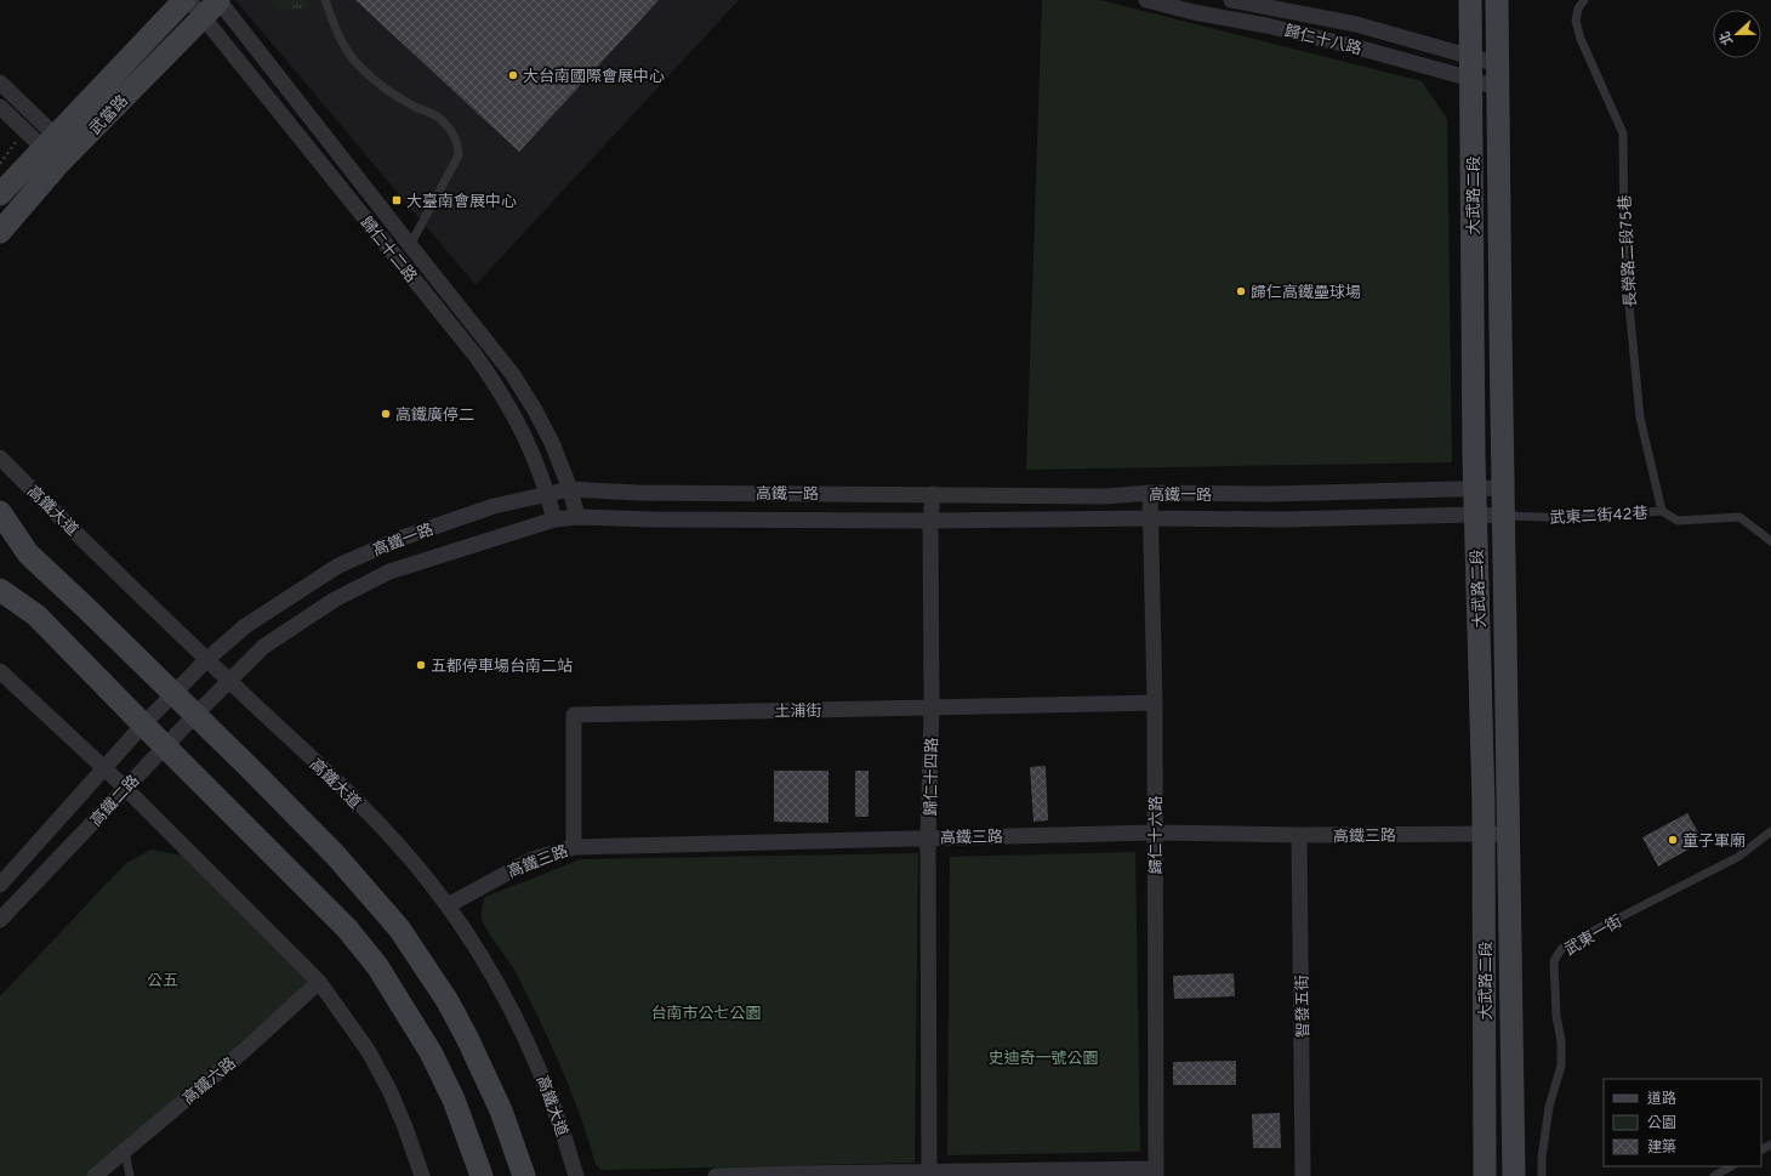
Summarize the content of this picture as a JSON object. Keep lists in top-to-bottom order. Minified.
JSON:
{"streets":{"street":["歸仁十八路","武當路","大武路二段","歸仁十二路","高鐵一路","高鐵大道","土浦街","歸仁十四路","高鐵二路","歸仁十六路","高鐵三路","智發五街","高鐵六路"],"lane":["長榮路二段75巷","武東二街42巷","武東一街"]},"crossings":[["歸仁十八路","大武路二段"],["武當路","歸仁十二路"],["大武路二段","高鐵一路"],["大武路二段","武東二街42巷"],["大武路二段","高鐵三路"],["歸仁十二路","高鐵一路"],["長榮路二段75巷","武東二街42巷"],["高鐵一路","高鐵大道"],["高鐵一路","武東二街42巷"],["高鐵一路","歸仁十四路"],["高鐵一路","高鐵二路"],["高鐵一路","歸仁十六路"],["高鐵大道","高鐵二路"],["高鐵大道","高鐵三路"],["土浦街","歸仁十四路"],["土浦街","歸仁十六路"],["土浦街","高鐵三路"],["歸仁十四路","高鐵三路"],["歸仁十六路","高鐵三路"],["高鐵三路","智發五街"]],"parks":["公五","台南市公七公園","史迪奇一號公園"],"places":{"other":["大台南國際會展中心","歸仁高鐵壘球場","高鐵廣停二","五都停車場台南二站","童子軍廟"],"transit":["大臺南會展中心"]},"legend":["道路","公園","建築"],"north":"left"}
